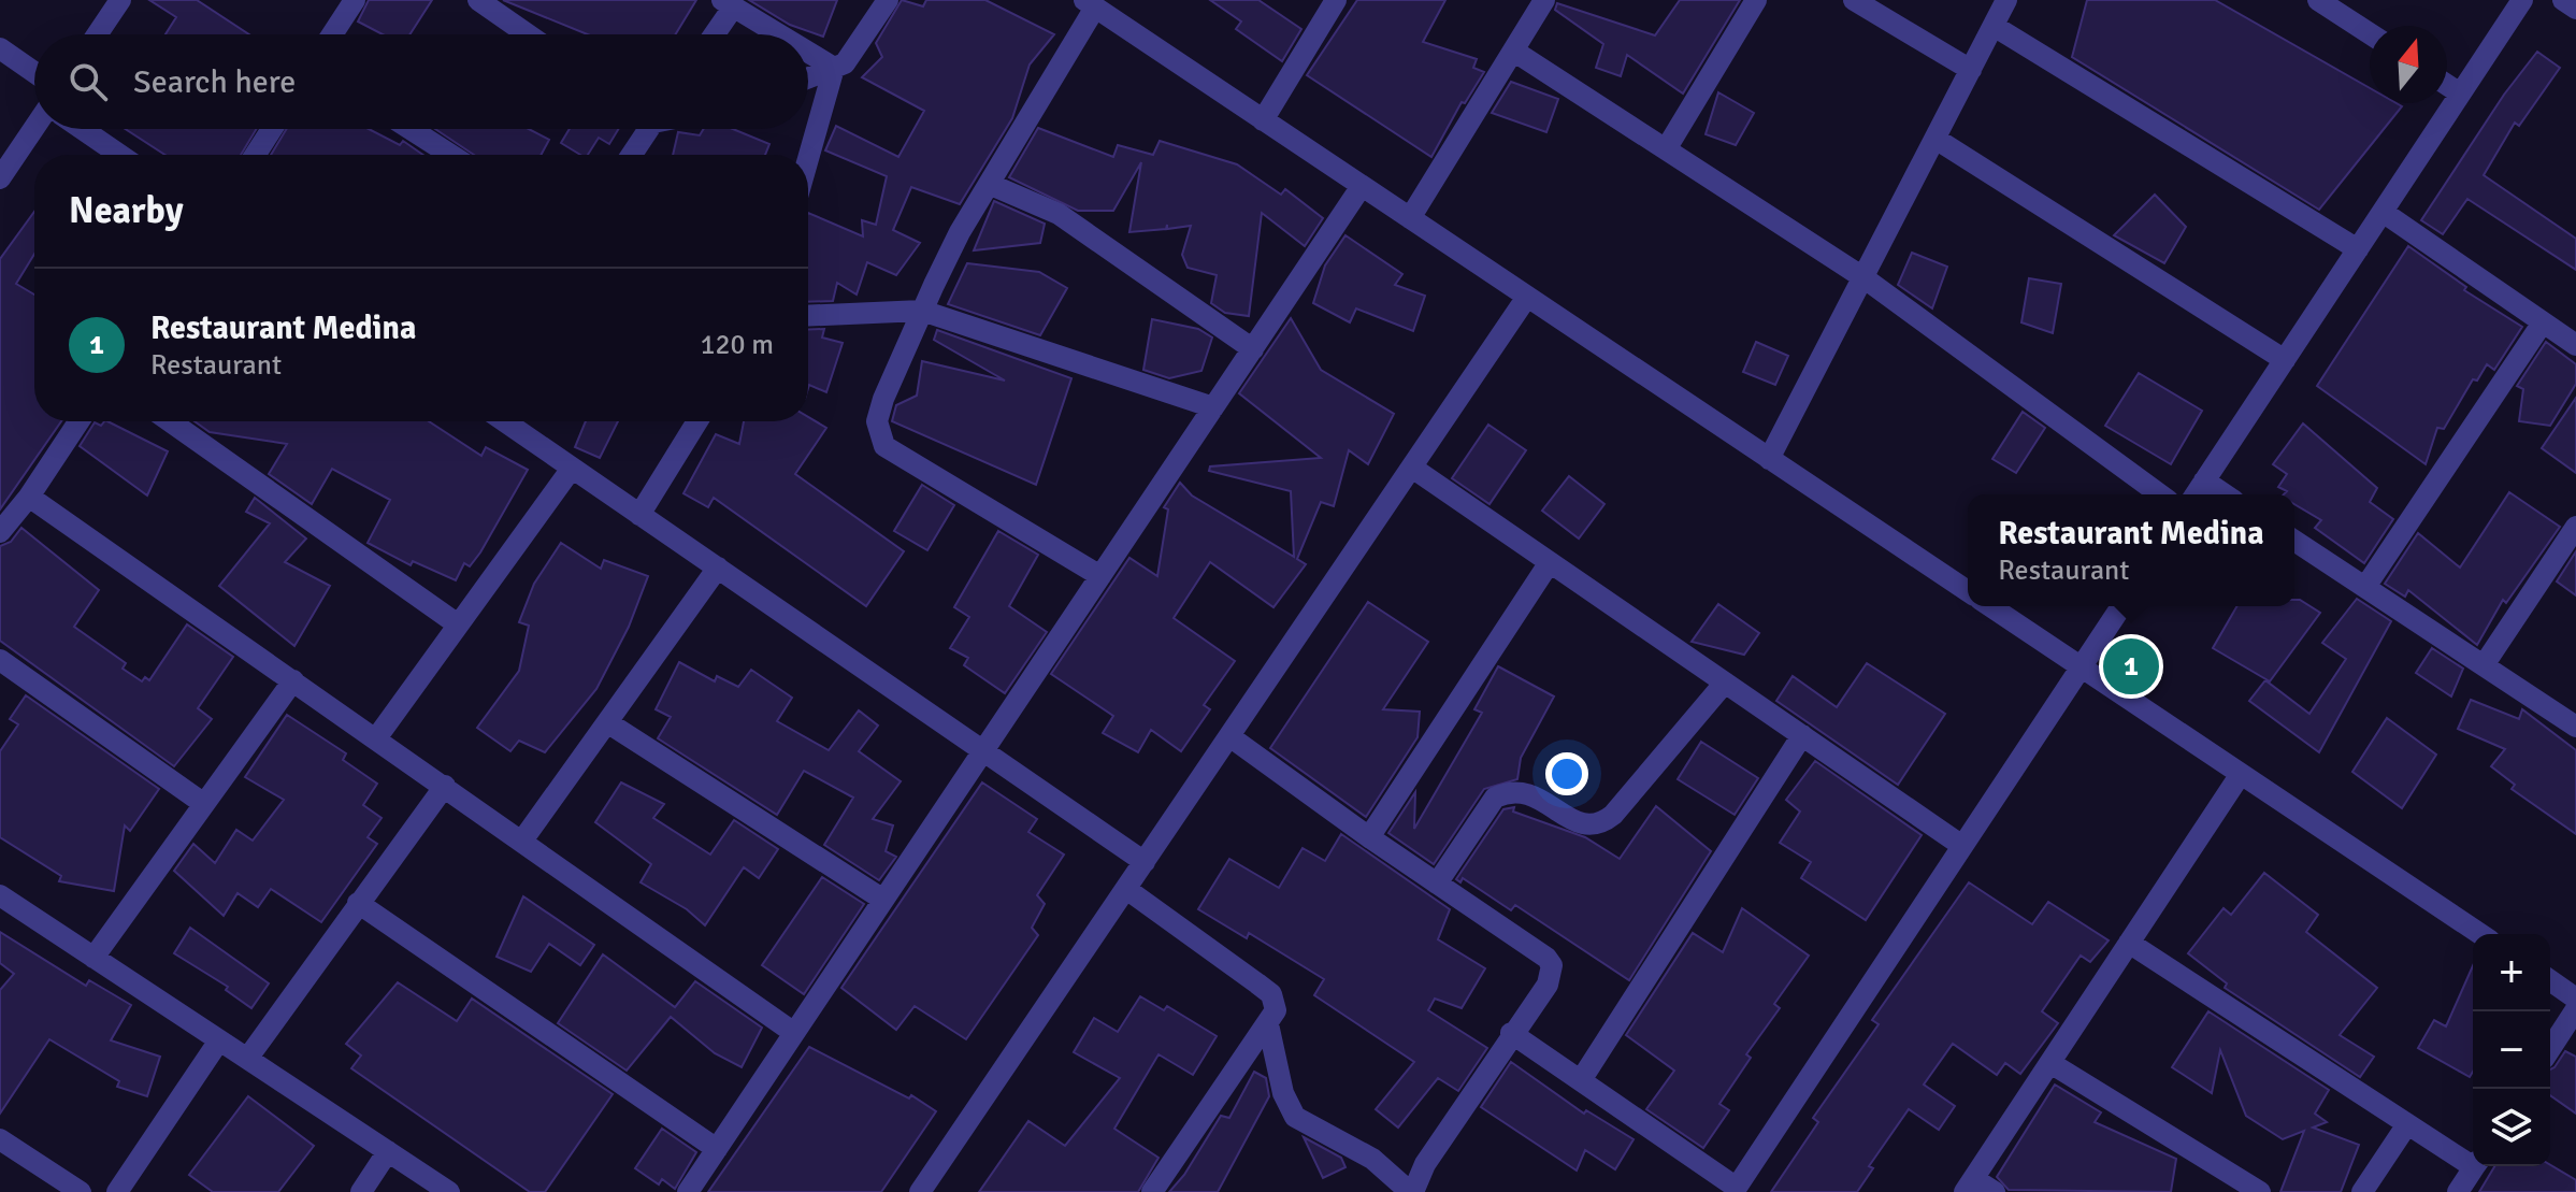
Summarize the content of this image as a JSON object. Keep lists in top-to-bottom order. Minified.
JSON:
{"north":"top","page":{"search":"Search here","heading":"Nearby","list":[{"mark":"1","name":"Restaurant Medina","note":"Restaurant","value":"120 m"}],"popup":["Restaurant Medina","Restaurant"],"pins":"1","map_buttons":["+","−"]}}
